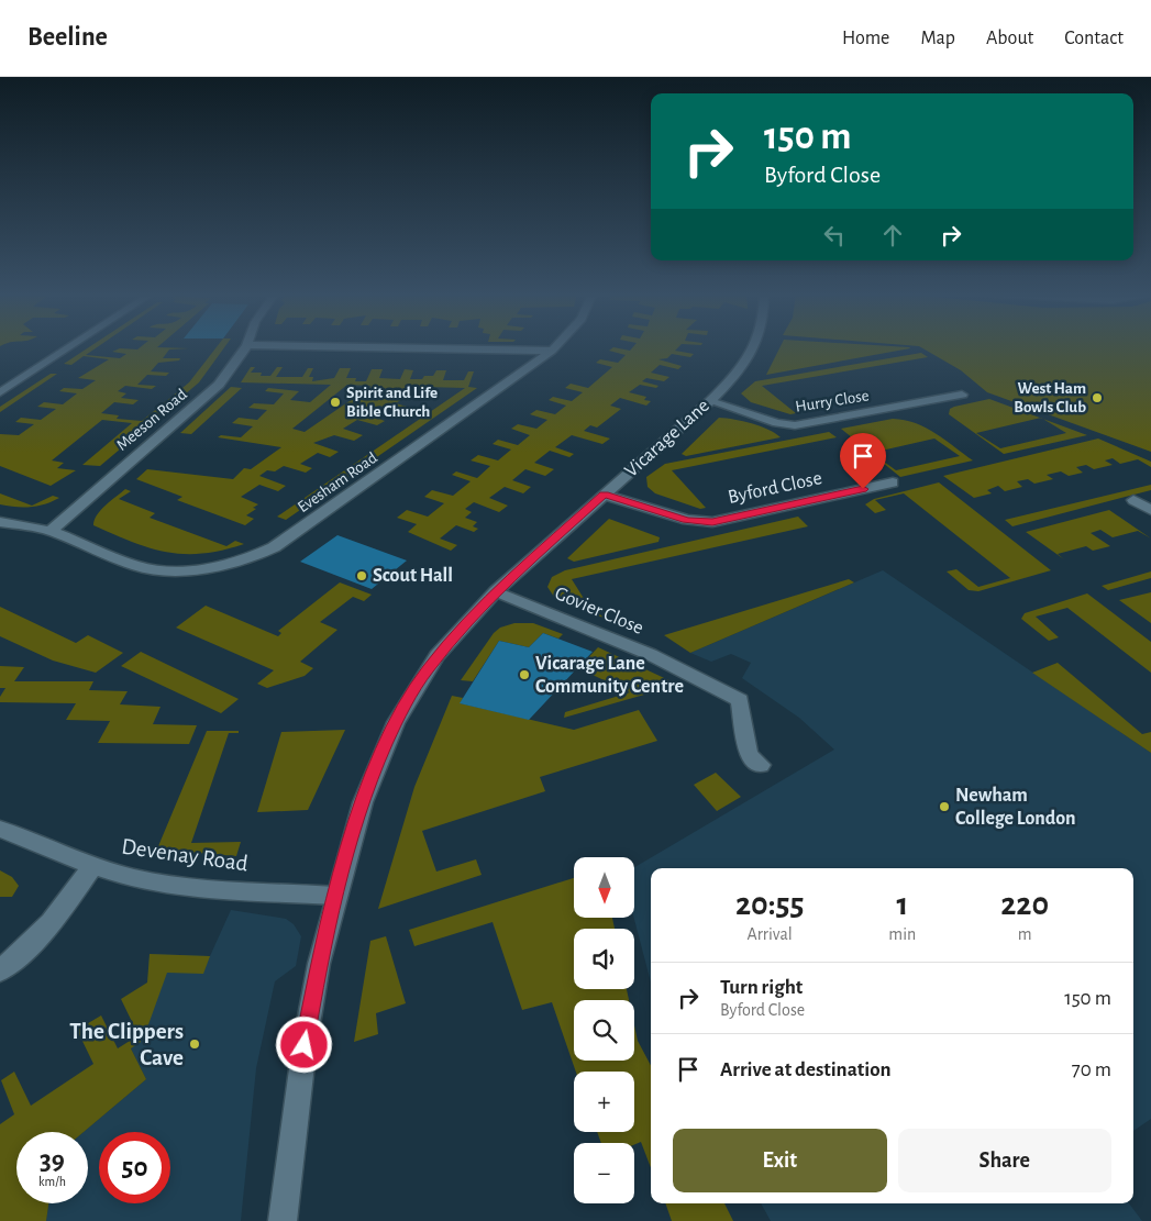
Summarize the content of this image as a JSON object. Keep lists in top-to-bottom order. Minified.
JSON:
{"streets":{"street":["Hurry Close","Meeson Road","Vicarage Lane","Evesham Road","Byford Close","Govier Close","Devenay Road"]},"crossings":[["Hurry Close","Vicarage Lane"],["Meeson Road","Evesham Road"],["Vicarage Lane","Byford Close"],["Vicarage Lane","Govier Close"],["Vicarage Lane","Devenay Road"]],"places":["West Ham Bowls Club","Spirit and Life Bible Church","Scout Hall","Vicarage Lane Community Centre","Newham College London","The Clippers Cave"],"north":"bottom","page":{"header":"Beeline","nav":["Home","Map","About","Contact"],"turn":["150 m","Byford Close"],"map_buttons":["+","−"],"eta":["20:55","Arrival","1","min","220","m"],"list":[{"name":"Turn right","note":"Byford Close","value":"150 m"},{"name":"Arrive at destination","value":"70 m"}],"buttons":["Exit","Share"],"speed":"39 km/h","limit":"50"}}
